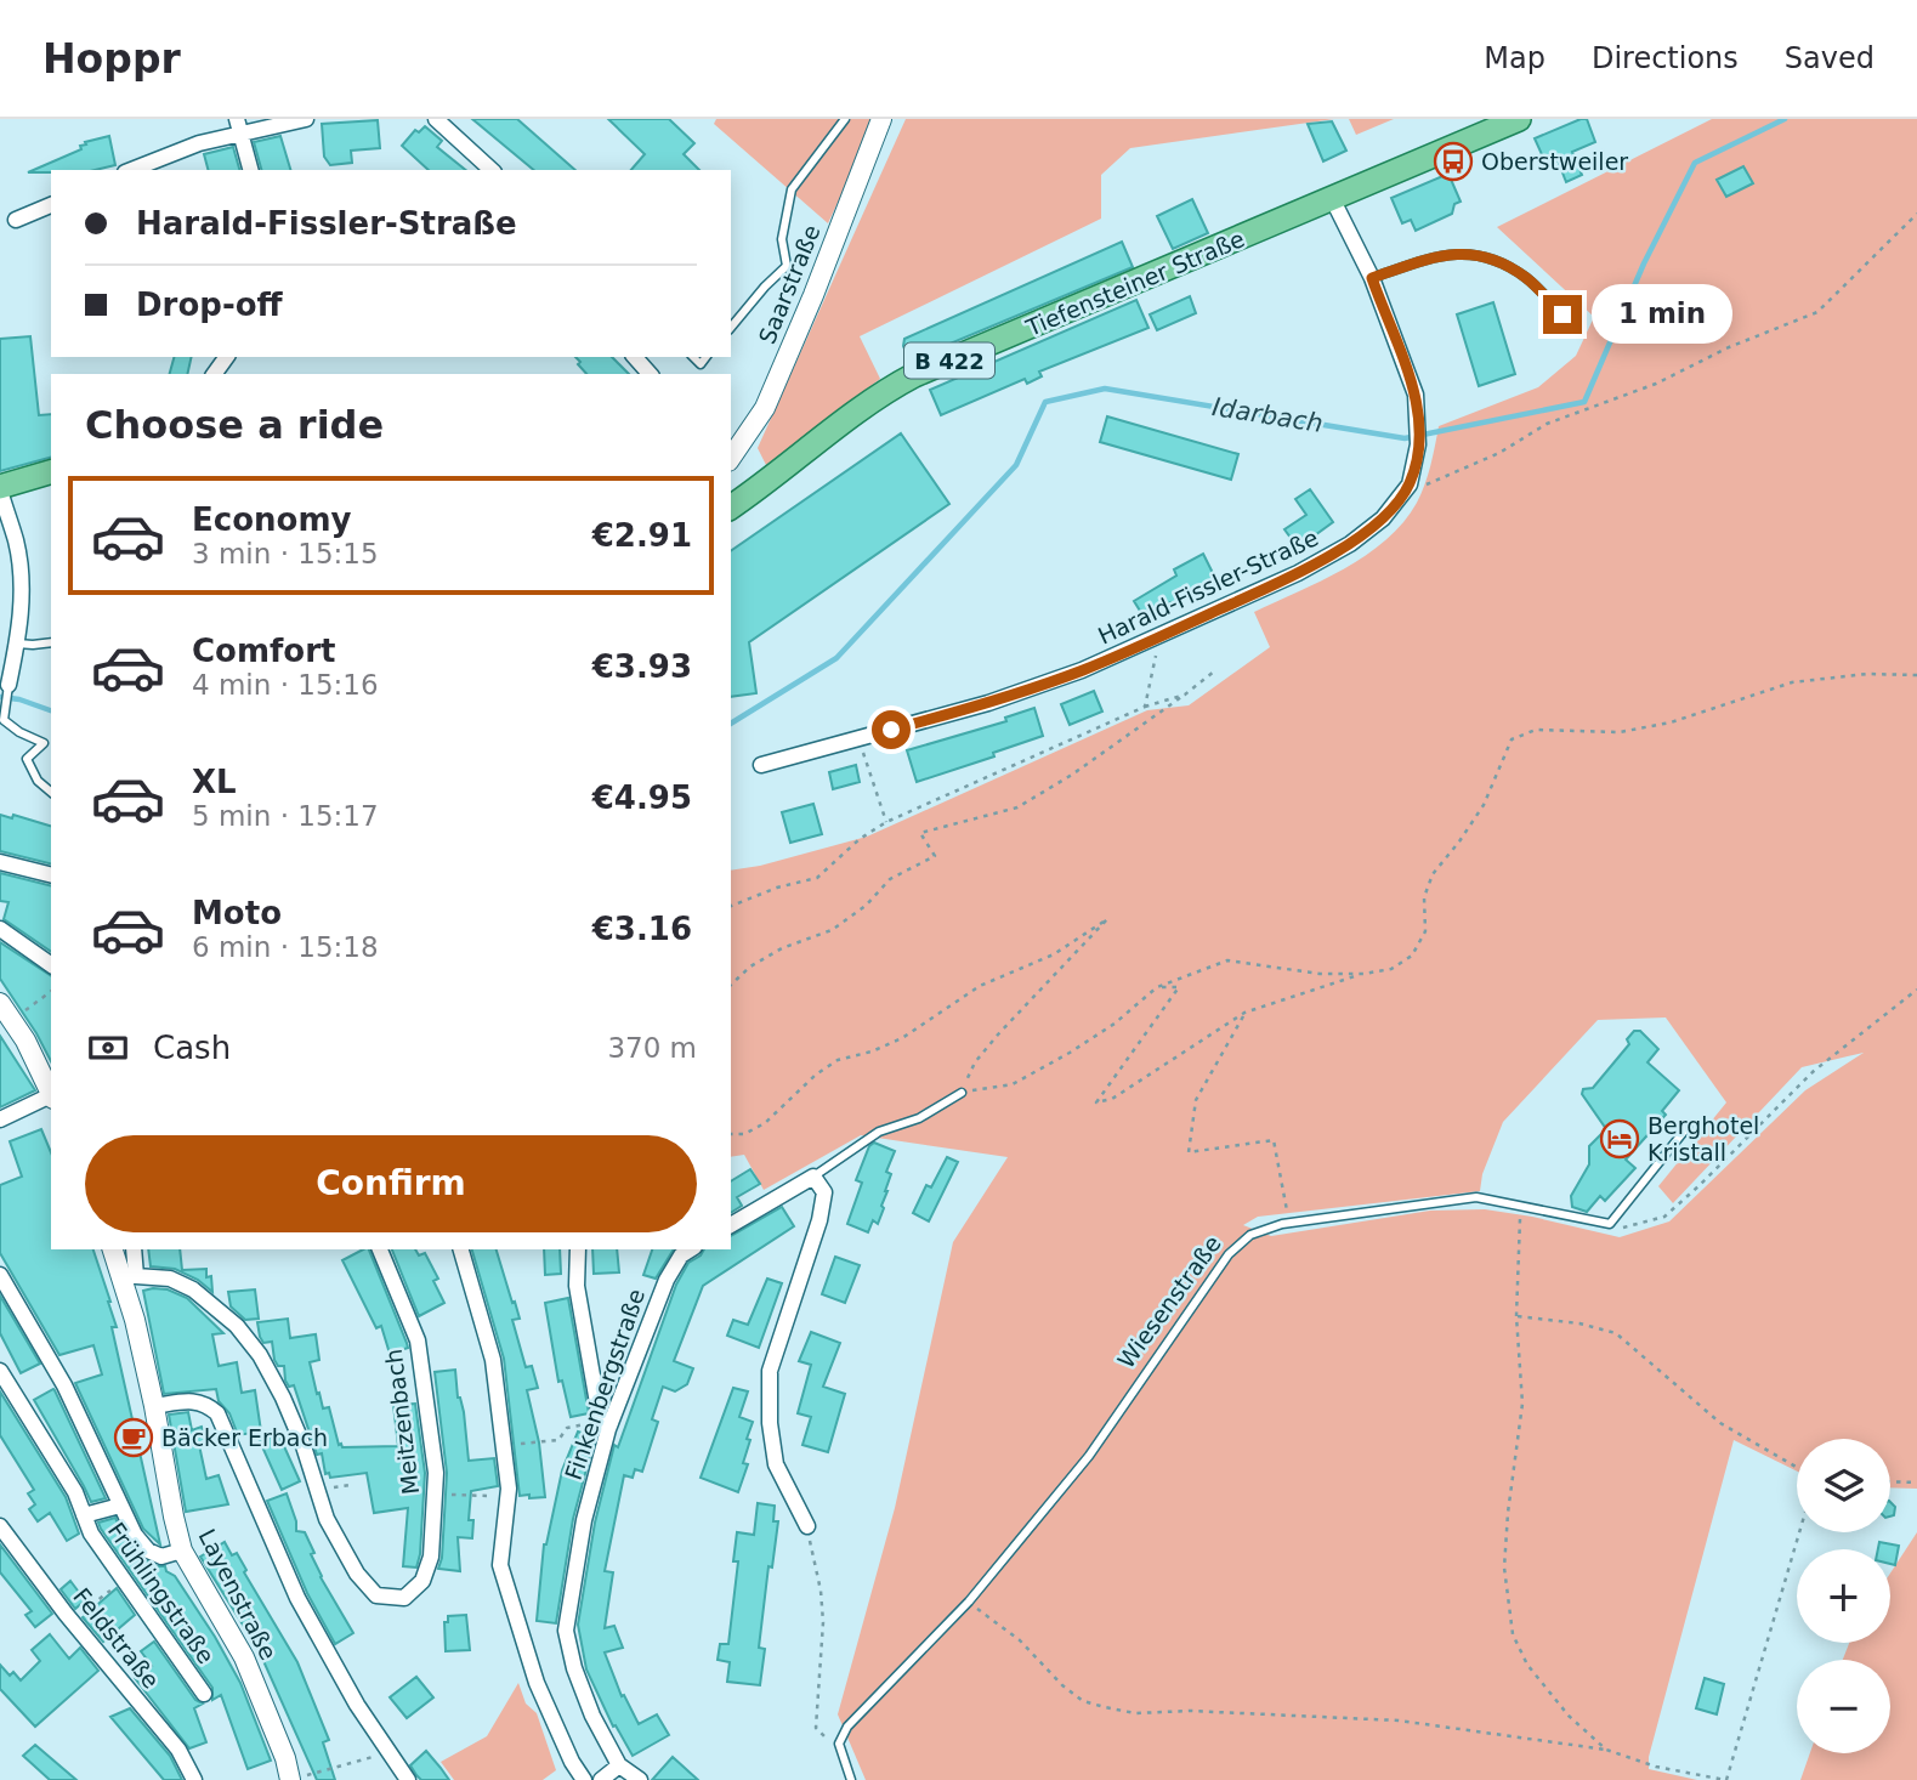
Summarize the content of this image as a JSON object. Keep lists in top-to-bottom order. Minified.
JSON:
{"streets":{"main road":["Tiefensteiner Straße","B 422"],"street":["Saarstraße","Harald-Fissler-Straße","Finkenbergstraße","Meitzenbach","Frühlingstraße","Layenstraße","Feldstraße"],"lane":["Wiesenstraße"]},"crossings":[["Tiefensteiner Straße","Harald-Fissler-Straße"],["Meitzenbach","Layenstraße"]],"water":["Idarbach"],"places":{"bus stop":["Oberstweiler"],"hotel":["Berghotel Kristall"],"cafe":["Bäcker Erbach"]},"page":{"header":"Hoppr","nav":["Map","Directions","Saved"],"banner":["Harald-Fissler-Straße","Drop-off"],"bubble":"1 min","heading":"Choose a ride","list":[{"name":"Economy","note":"3 min · 15:15","value":"€2.91"},{"name":"Comfort","note":"4 min · 15:16","value":"€3.93"},{"name":"XL","note":"5 min · 15:17","value":"€4.95"},{"name":"Moto","note":"6 min · 15:18","value":"€3.16"}],"pay":["Cash","370 m"],"buttons":"Confirm","map_buttons":["+","−"]}}
